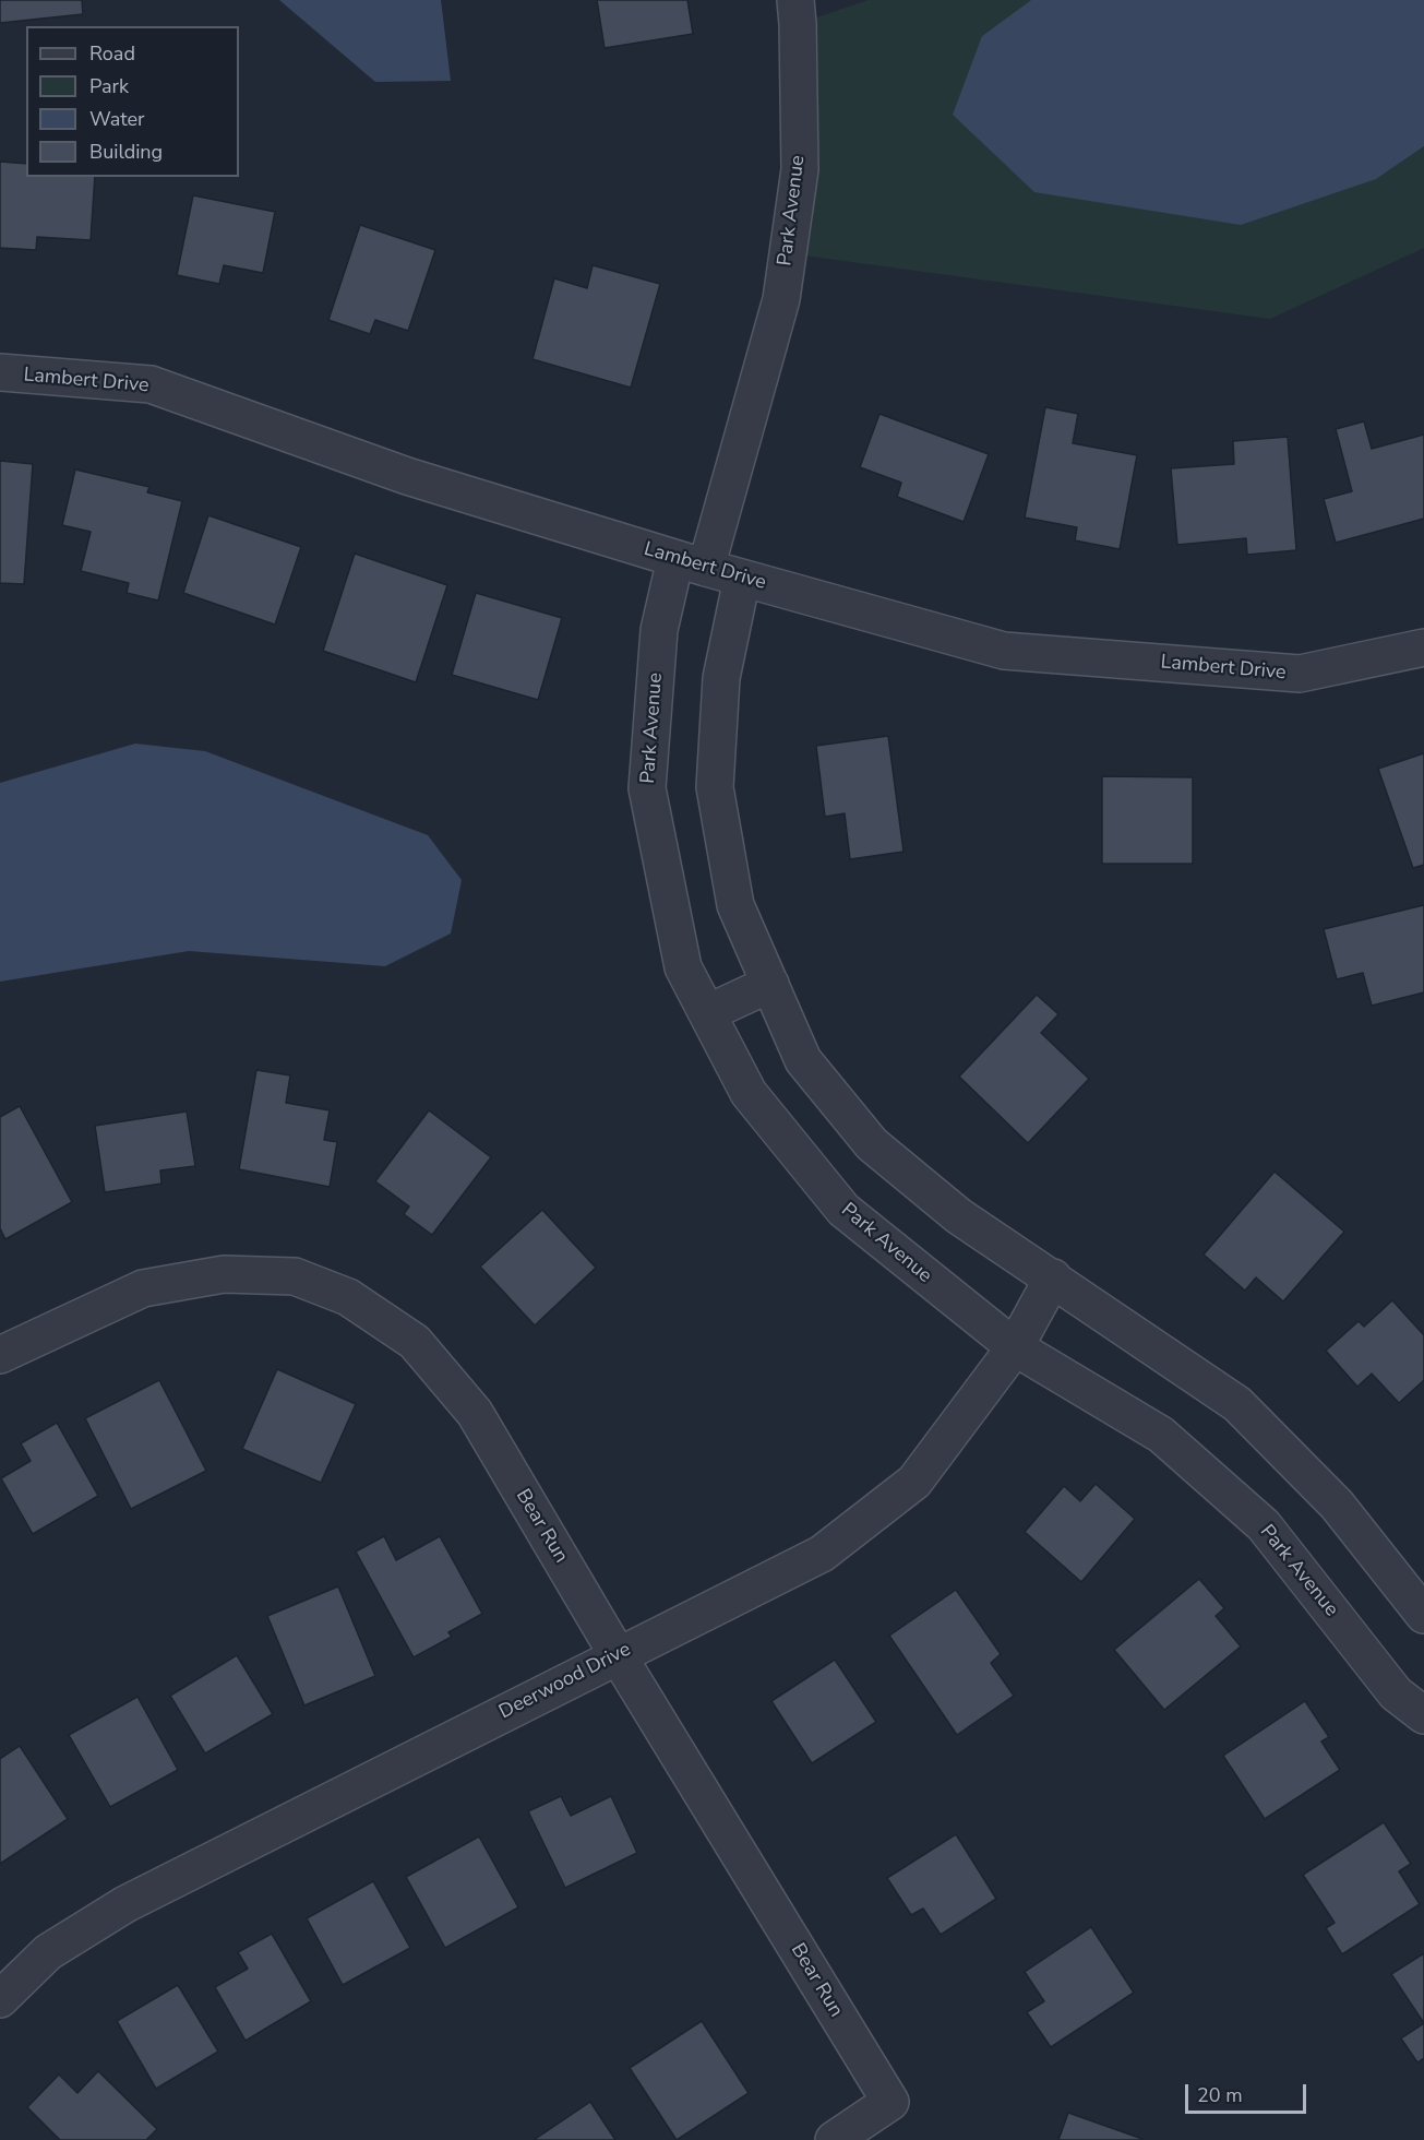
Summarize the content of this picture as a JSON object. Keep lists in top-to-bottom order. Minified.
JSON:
{"streets":{"street":["Park Avenue","Lambert Drive","Bear Run","Deerwood Drive"]},"crossings":[["Park Avenue","Lambert Drive"],["Park Avenue","Deerwood Drive"],["Bear Run","Deerwood Drive"]],"legend":["Road","Park","Water","Building"],"scale_bar":"20 m"}
